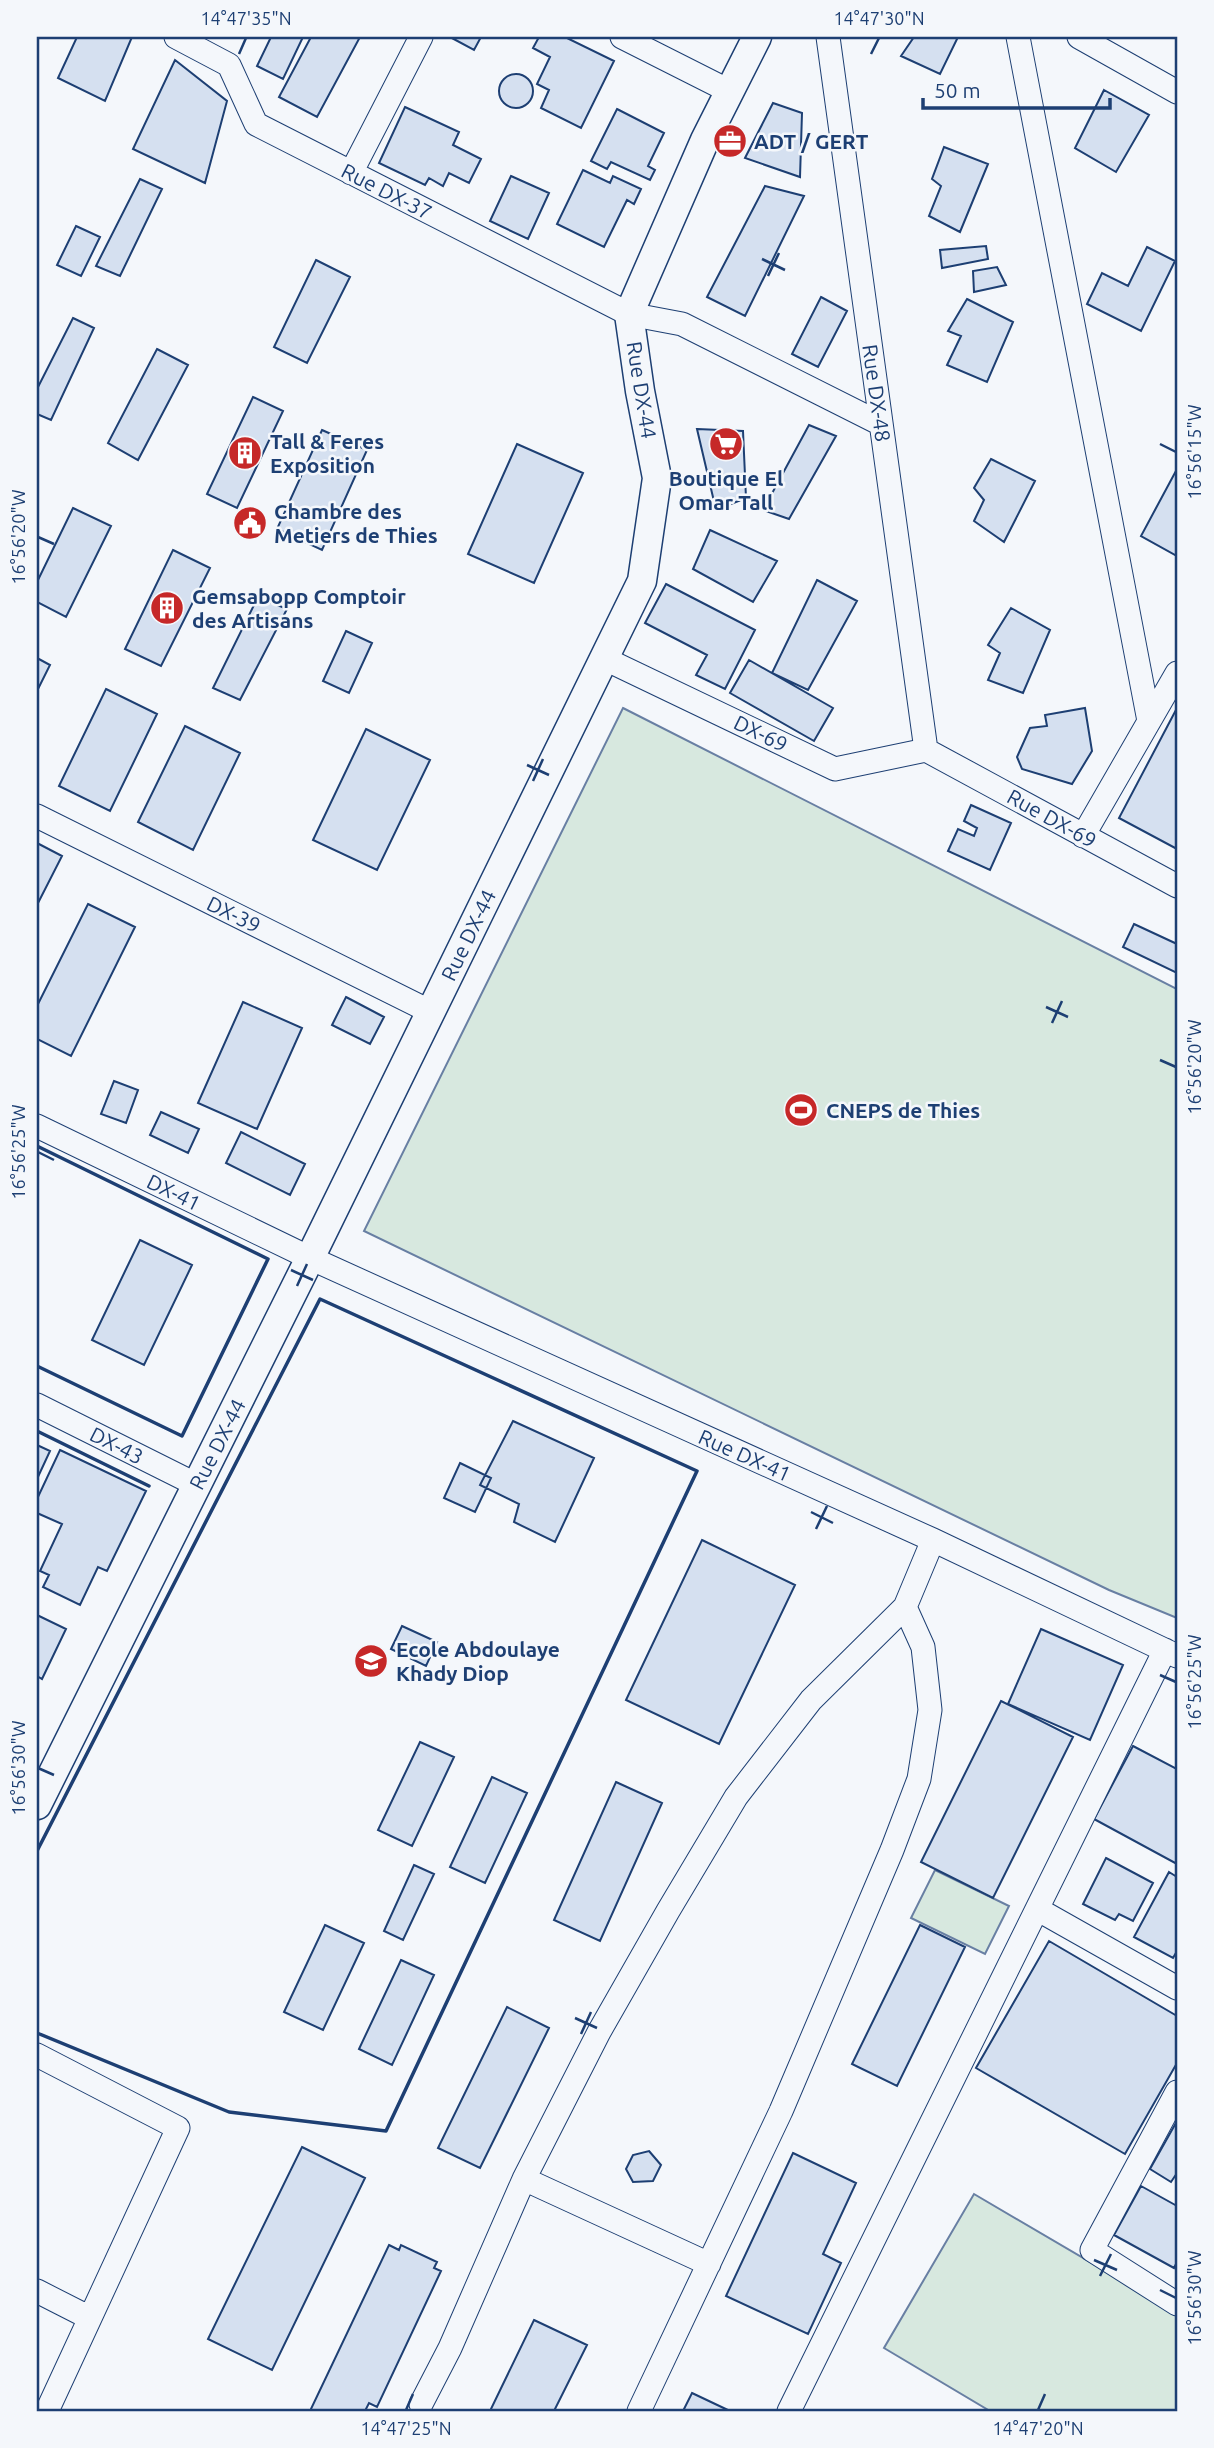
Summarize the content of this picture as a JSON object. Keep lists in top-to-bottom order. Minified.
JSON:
{"streets":{"street":["Rue DX-37","Rue DX-44","Rue DX-48","DX-69","Rue DX-69","DX-39","DX-41","DX-43","Rue DX-41"]},"crossings":[["Rue DX-37","Rue DX-44"],["Rue DX-37","Rue DX-48"],["Rue DX-44","DX-69"],["Rue DX-44","DX-39"],["Rue DX-44","DX-41"],["Rue DX-44","DX-43"],["Rue DX-44","Rue DX-41"],["Rue DX-48","DX-69"],["Rue DX-48","Rue DX-69"],["DX-69","Rue DX-69"],["DX-41","Rue DX-41"]],"places":{"office":["ADT / GERT"],"supermarket":["Boutique El Omar Tall"],"building":["Tall & Feres Exposition","Gemsabopp Comptoir des Artisans"],"public building":["Chambre des Metiers de Thies"],"sports":["CNEPS de Thies"],"school or university":["Ecole Abdoulaye Khady Diop"]},"scale_bar":"50 m","coordinates":["14°47'35\"N","14°47'30\"N","16°56'15\"W","16°56'20\"W","16°56'25\"W","16°56'30\"W","14°47'25\"N","14°47'20\"N"]}
